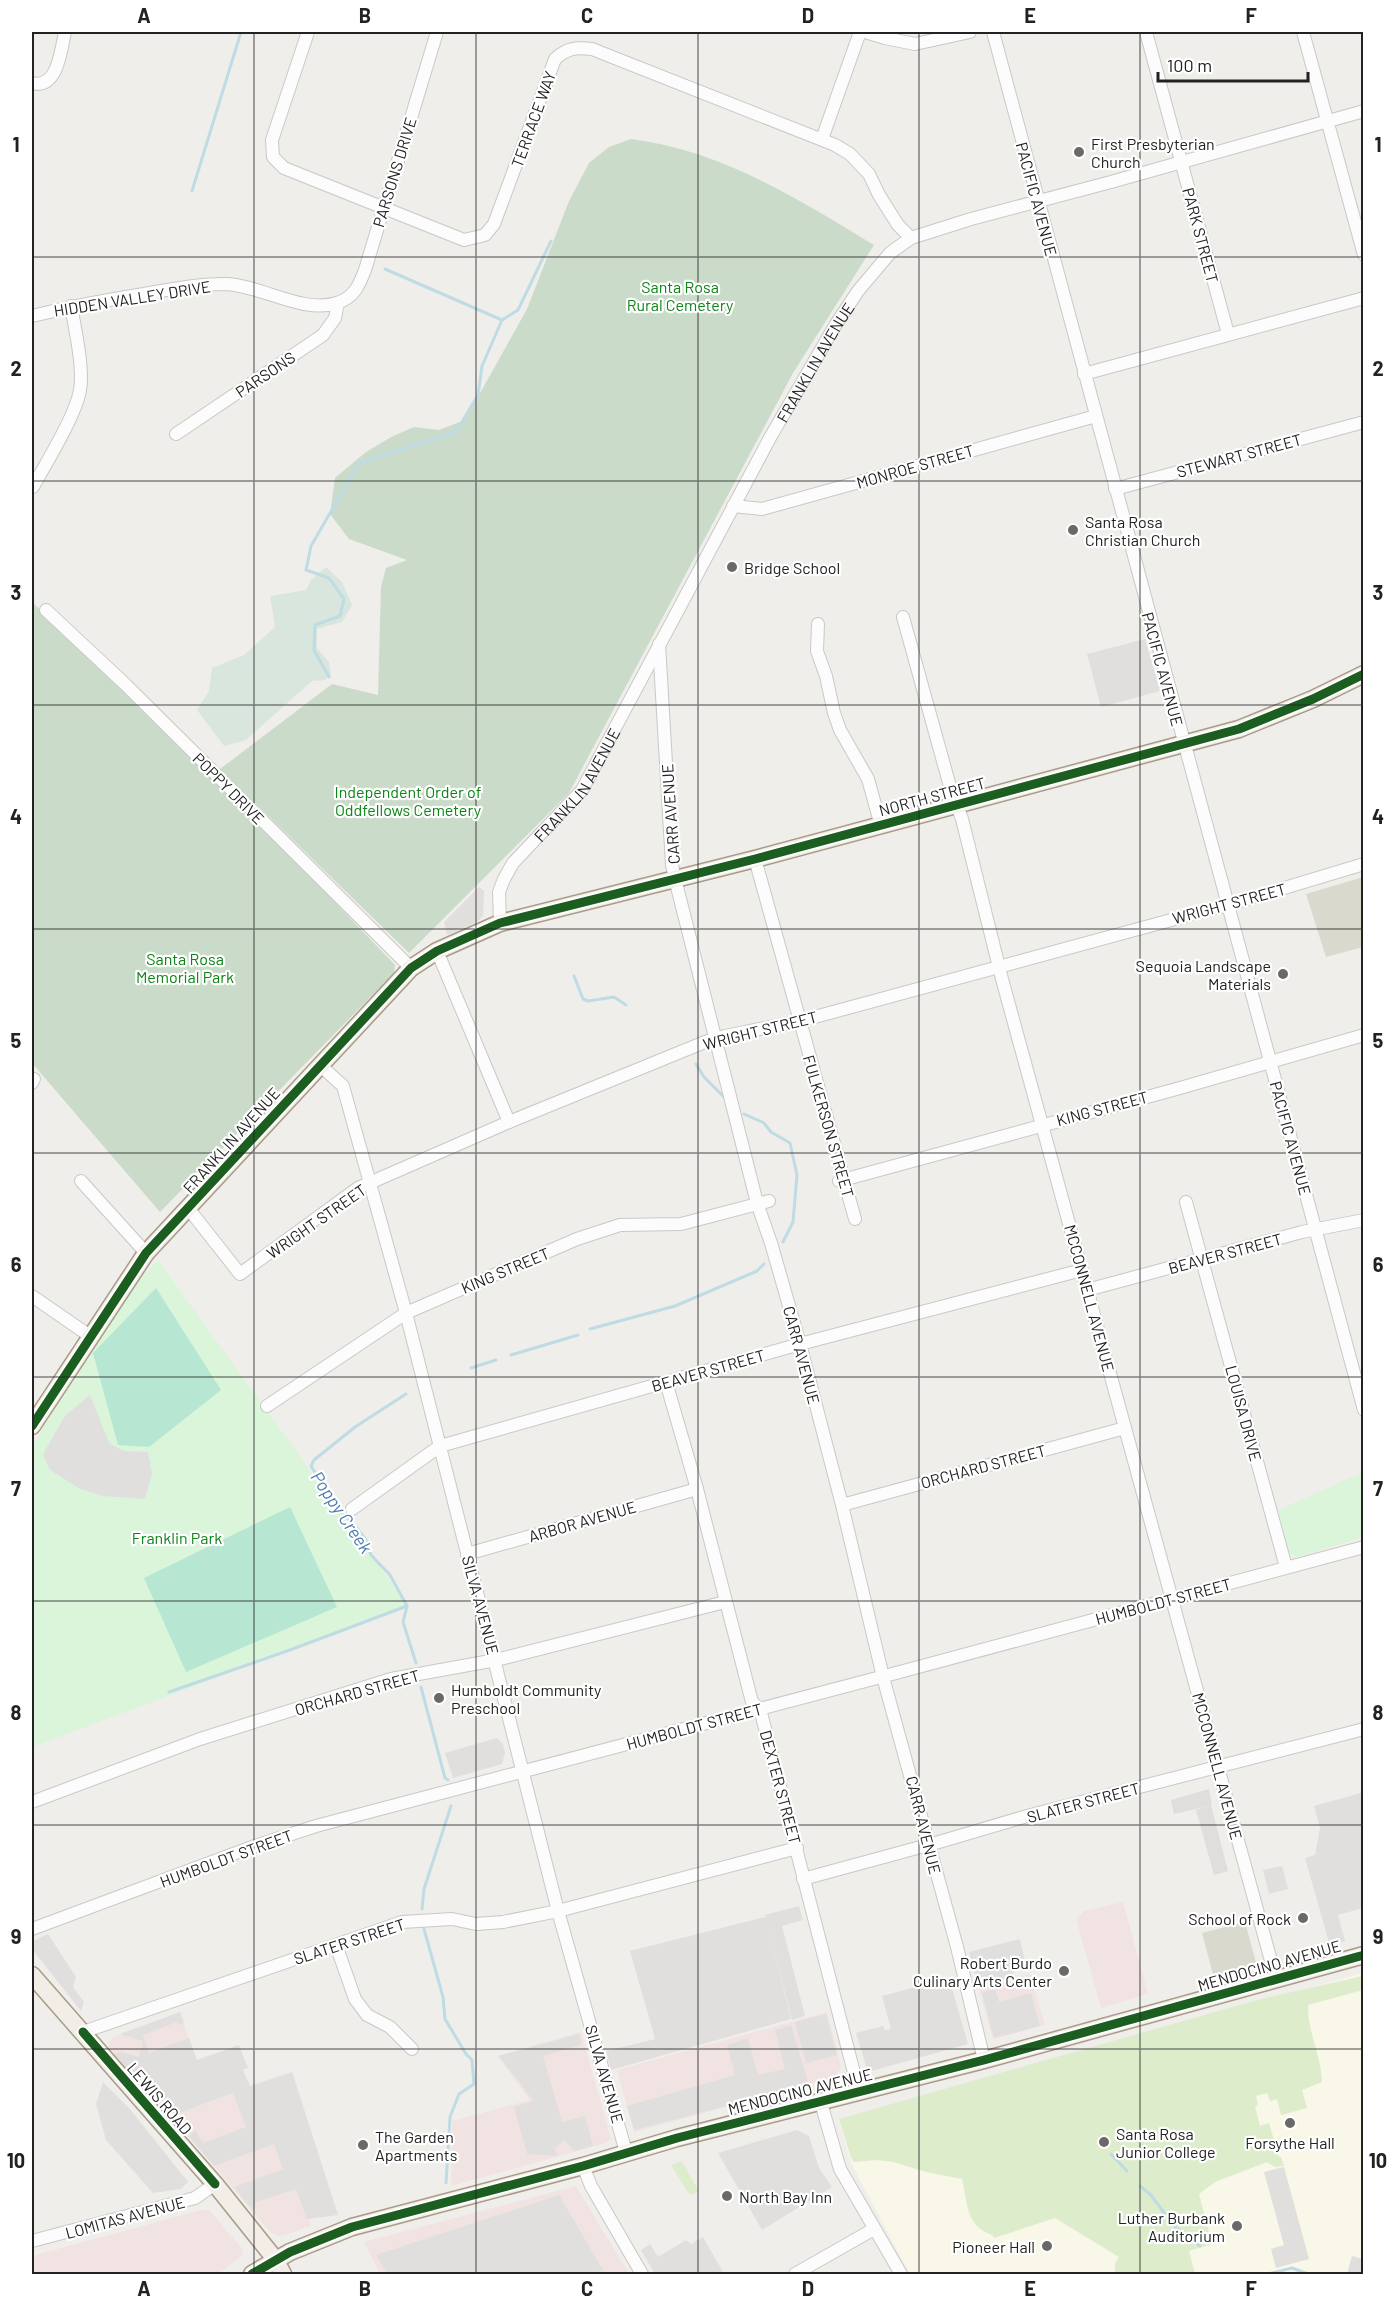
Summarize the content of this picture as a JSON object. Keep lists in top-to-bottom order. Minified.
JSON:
{"streets":{"main road":["FRANKLIN AVENUE","NORTH STREET","MENDOCINO AVENUE","LEWIS ROAD"],"street":["TERRACE WAY","PARSONS DRIVE","PACIFIC AVENUE","PARK STREET","HIDDEN VALLEY DRIVE","PARSONS","STEWART STREET","MONROE STREET","POPPY DRIVE","CARR AVENUE","WRIGHT STREET","KING STREET","FULKERSON STREET","BEAVER STREET","MCCONNELL AVENUE","LOUISA DRIVE","ORCHARD STREET","ARBOR AVENUE","HUMBOLDT STREET","SILVA AVENUE","DEXTER STREET","SLATER STREET","LOMITAS AVENUE"]},"crossings":[["TERRACE WAY","PARSONS DRIVE"],["TERRACE WAY","FRANKLIN AVENUE"],["PARSONS DRIVE","HIDDEN VALLEY DRIVE"],["PARSONS DRIVE","PARSONS"],["PACIFIC AVENUE","STEWART STREET"],["PACIFIC AVENUE","MONROE STREET"],["PACIFIC AVENUE","NORTH STREET"],["PACIFIC AVENUE","WRIGHT STREET"],["PACIFIC AVENUE","KING STREET"],["PACIFIC AVENUE","BEAVER STREET"],["HIDDEN VALLEY DRIVE","PARSONS"],["FRANKLIN AVENUE","MONROE STREET"],["FRANKLIN AVENUE","POPPY DRIVE"],["FRANKLIN AVENUE","NORTH STREET"],["FRANKLIN AVENUE","CARR AVENUE"],["FRANKLIN AVENUE","WRIGHT STREET"],["FRANKLIN AVENUE","SILVA AVENUE"],["NORTH STREET","CARR AVENUE"],["NORTH STREET","FULKERSON STREET"],["NORTH STREET","MCCONNELL AVENUE"],["CARR AVENUE","WRIGHT STREET"],["CARR AVENUE","KING STREET"],["CARR AVENUE","BEAVER STREET"],["CARR AVENUE","ORCHARD STREET"],["CARR AVENUE","HUMBOLDT STREET"],["CARR AVENUE","SLATER STREET"],["CARR AVENUE","MENDOCINO AVENUE"],["WRIGHT STREET","FULKERSON STREET"],["WRIGHT STREET","MCCONNELL AVENUE"],["WRIGHT STREET","SILVA AVENUE"],["KING STREET","FULKERSON STREET"],["KING STREET","MCCONNELL AVENUE"],["KING STREET","SILVA AVENUE"],["BEAVER STREET","MCCONNELL AVENUE"],["BEAVER STREET","LOUISA DRIVE"],["BEAVER STREET","SILVA AVENUE"],["BEAVER STREET","DEXTER STREET"],["MCCONNELL AVENUE","ORCHARD STREET"],["MCCONNELL AVENUE","HUMBOLDT STREET"],["MCCONNELL AVENUE","SLATER STREET"],["MCCONNELL AVENUE","MENDOCINO AVENUE"],["LOUISA DRIVE","HUMBOLDT STREET"],["ORCHARD STREET","SILVA AVENUE"],["ORCHARD STREET","DEXTER STREET"],["ARBOR AVENUE","SILVA AVENUE"],["ARBOR AVENUE","DEXTER STREET"],["HUMBOLDT STREET","SILVA AVENUE"],["HUMBOLDT STREET","DEXTER STREET"],["SILVA AVENUE","SLATER STREET"],["SILVA AVENUE","MENDOCINO AVENUE"],["DEXTER STREET","SLATER STREET"],["DEXTER STREET","MENDOCINO AVENUE"],["SLATER STREET","LEWIS ROAD"],["MENDOCINO AVENUE","LEWIS ROAD"],["LEWIS ROAD","LOMITAS AVENUE"]],"water":["Poppy Creek"],"parks":["Santa Rosa Rural Cemetery","Independent Order of Oddfellows Cemetery","Santa Rosa Memorial Park","Franklin Park"],"places":["First Presbyterian Church","Santa Rosa Christian Church","Bridge School","Sequoia Landscape Materials","Humboldt Community Preschool","School of Rock","Robert Burdo Culinary Arts Center","Forsythe Hall","Santa Rosa Junior College","The Garden Apartments","North Bay Inn","Luther Burbank Auditorium","Pioneer Hall"],"scale_bar":"100 m","grid":{"columns":["A","B","C","D","E","F"],"rows":["1","2","3","4","5","6","7","8","9","10"]}}
